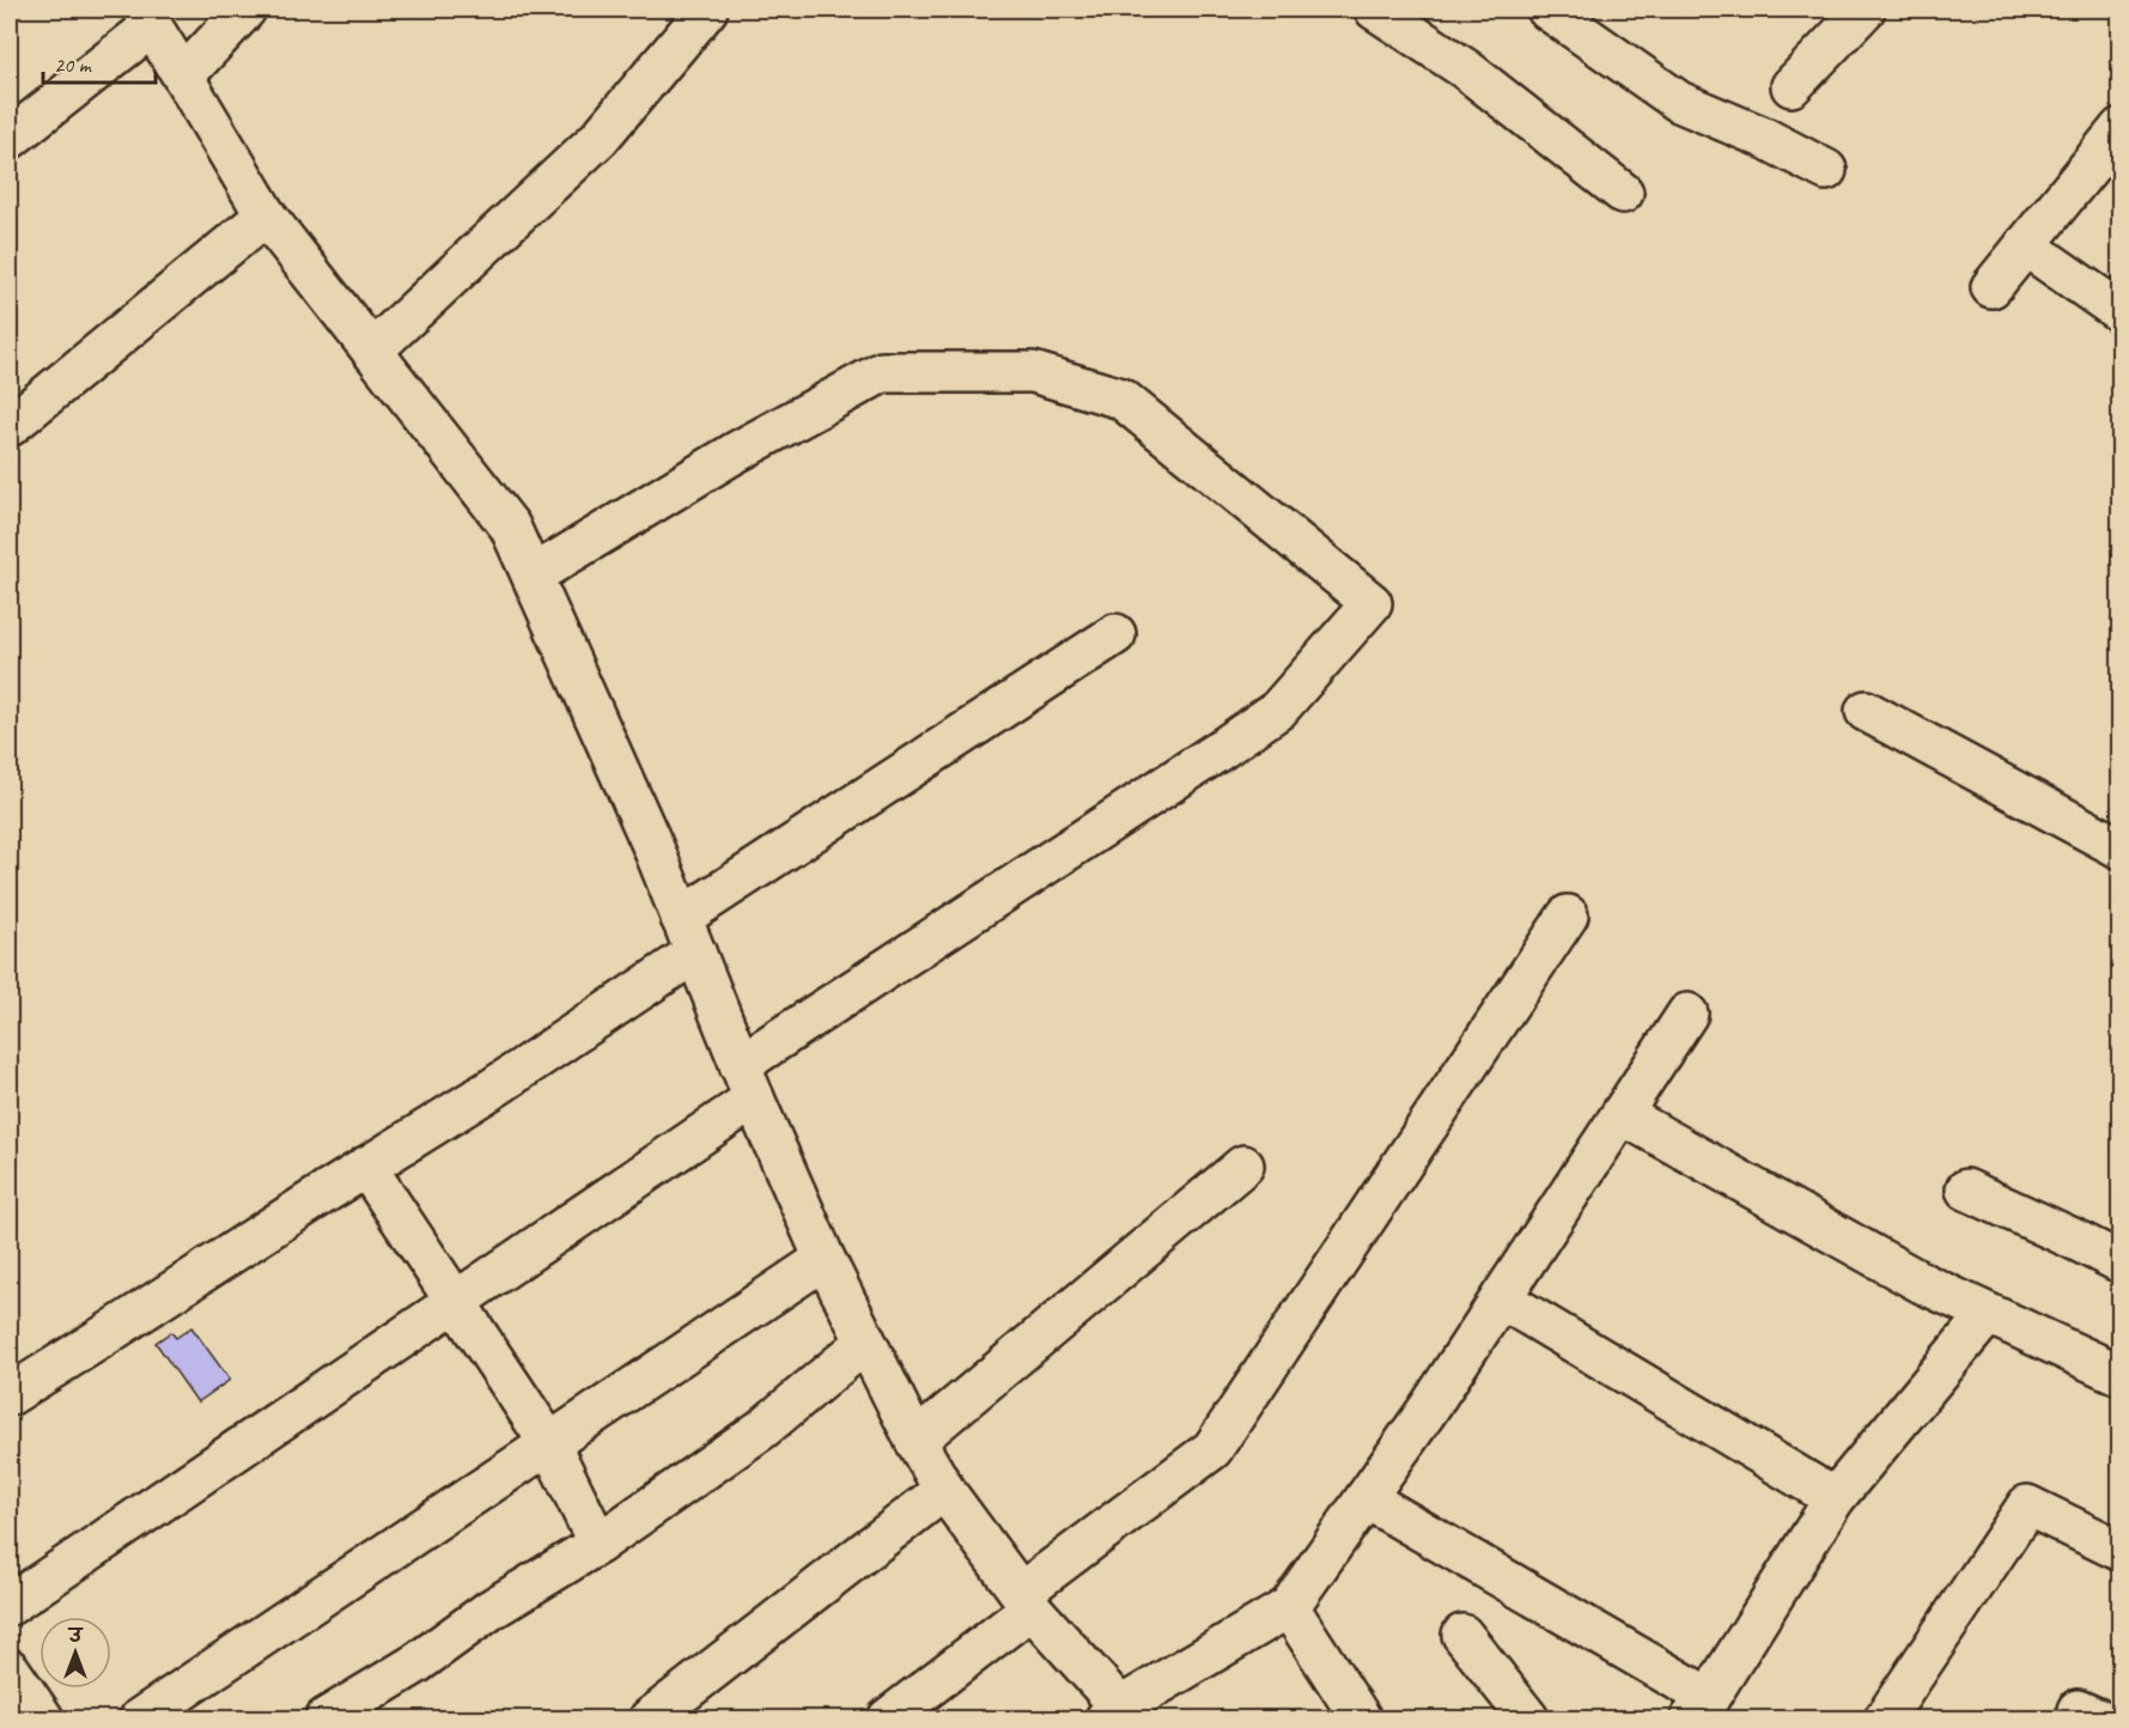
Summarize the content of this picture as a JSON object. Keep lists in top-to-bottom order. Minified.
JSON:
{"scale_bar":"20 m","north":"top"}
